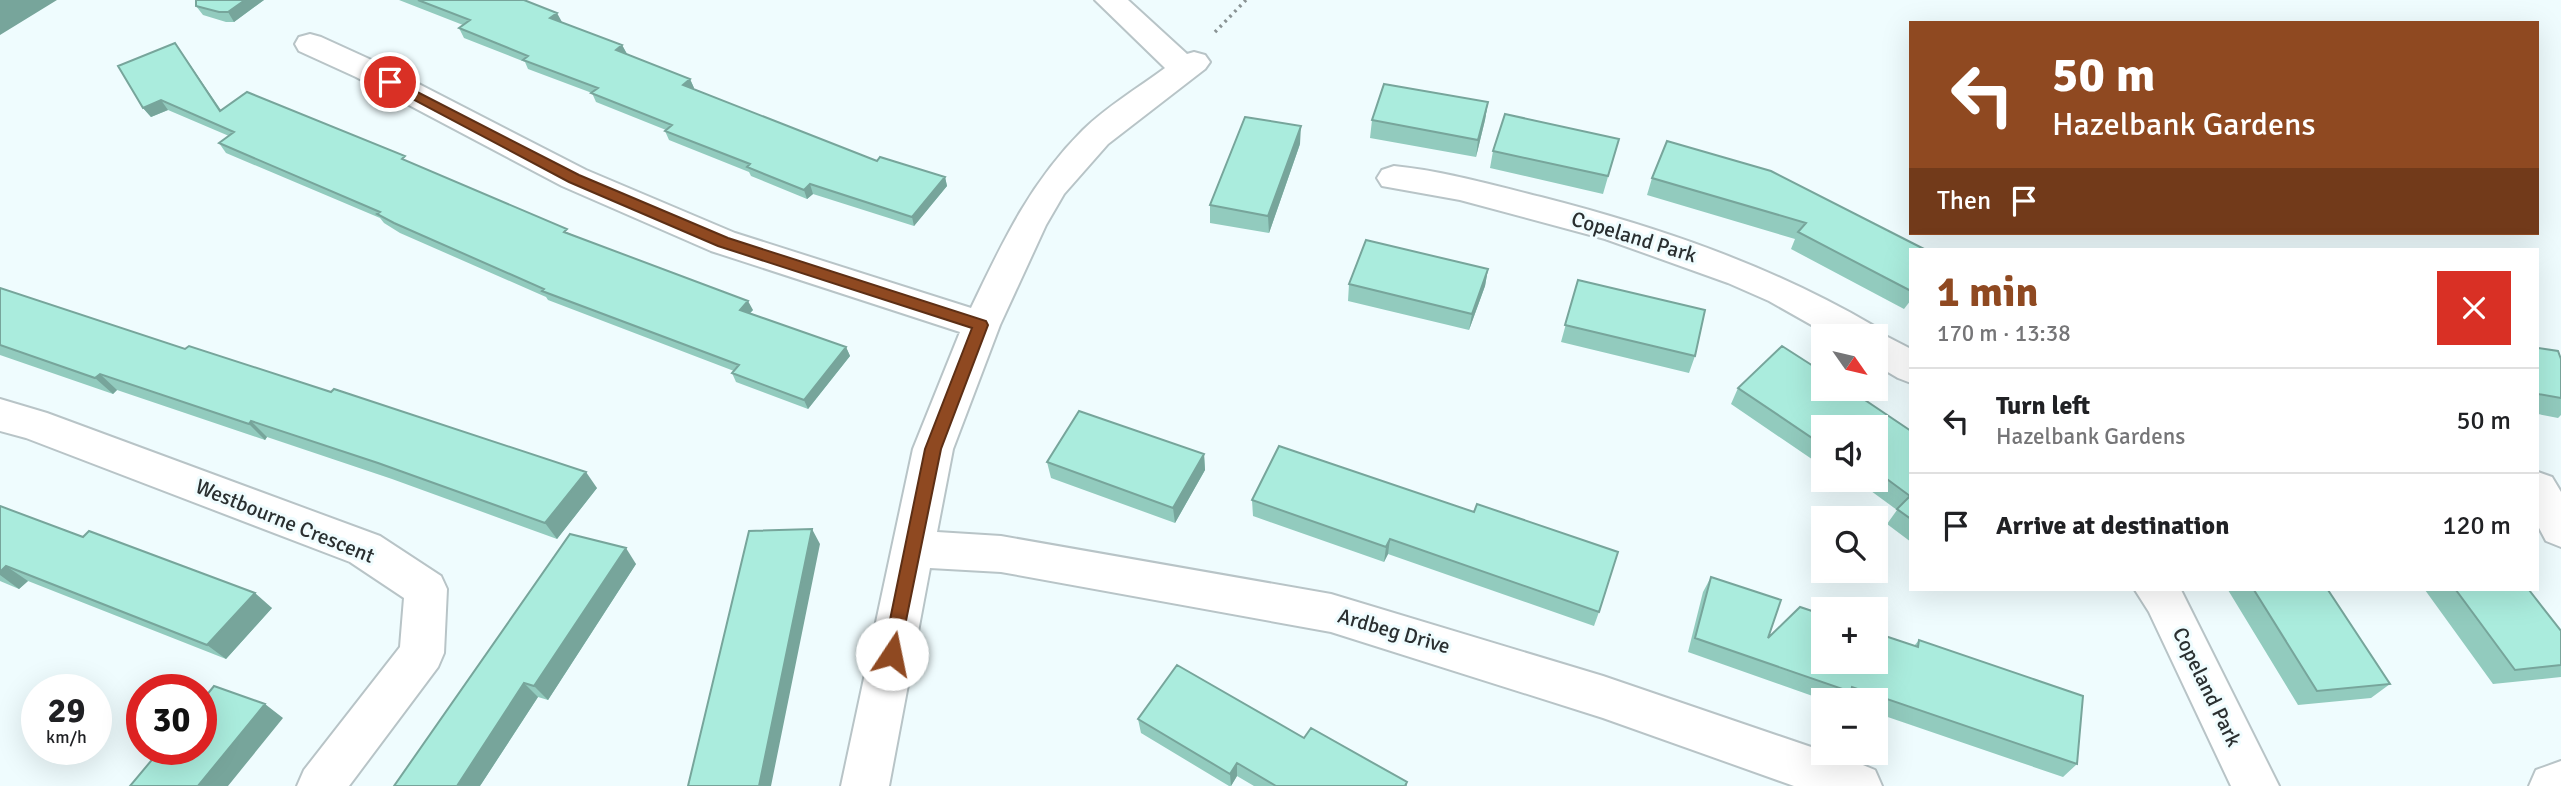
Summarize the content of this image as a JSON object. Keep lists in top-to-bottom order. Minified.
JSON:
{"streets":{"street":["Copeland Park","Westbourne Crescent","Ardbeg Drive"]},"north":"bottom right","page":{"turn":["50 m","Hazelbank Gardens"],"then":"Then","heading":["1 min","170 m · 13:38"],"map_buttons":["+","−"],"list":[{"name":"Turn left","note":"Hazelbank Gardens","value":"50 m"},{"name":"Arrive at destination","value":"120 m"}],"speed":"29 km/h","limit":"30"}}
